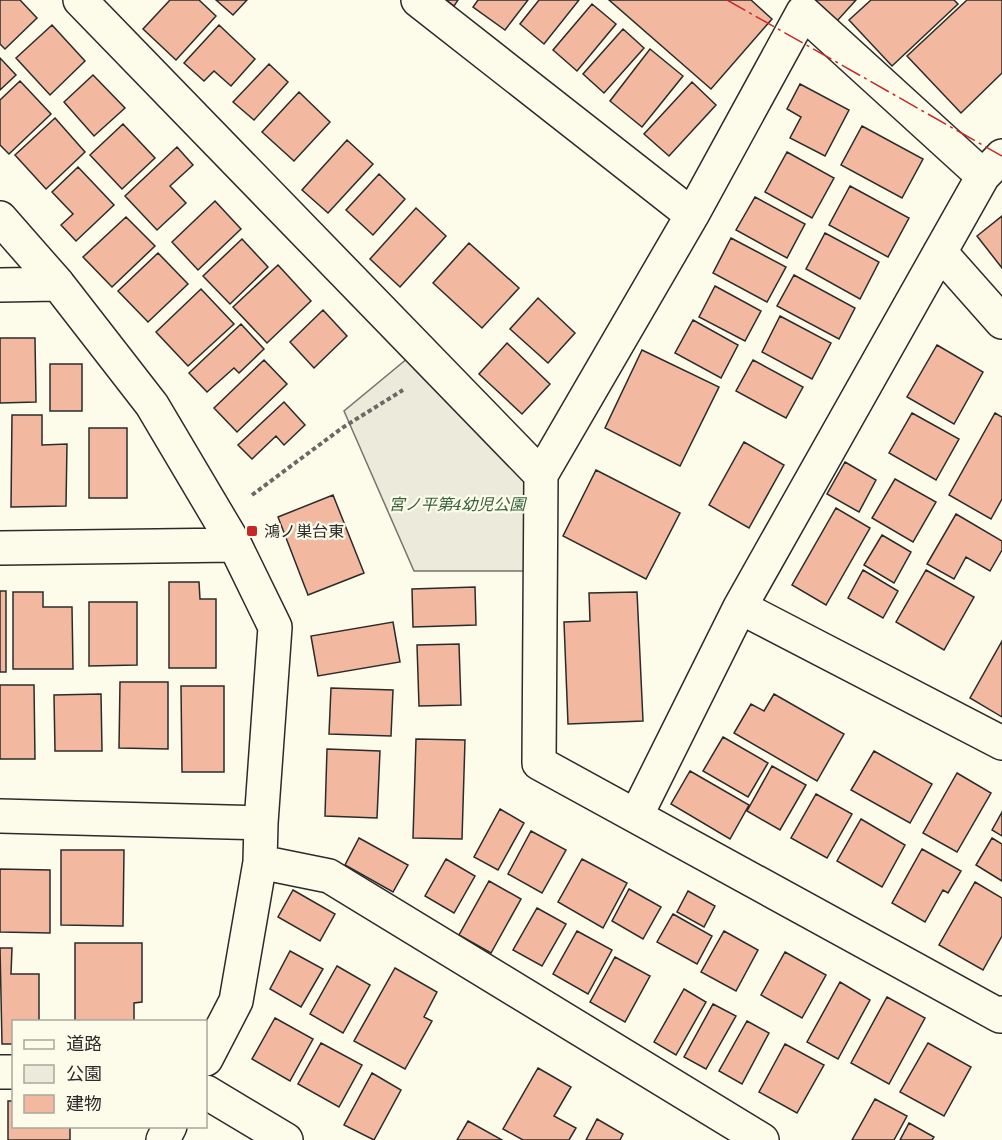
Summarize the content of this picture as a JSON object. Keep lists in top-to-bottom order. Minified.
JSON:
{"parks":["宮ノ平第4幼児公園"],"places":{"transit":["鴻ノ巣台東"]},"legend":["道路","公園","建物"]}
